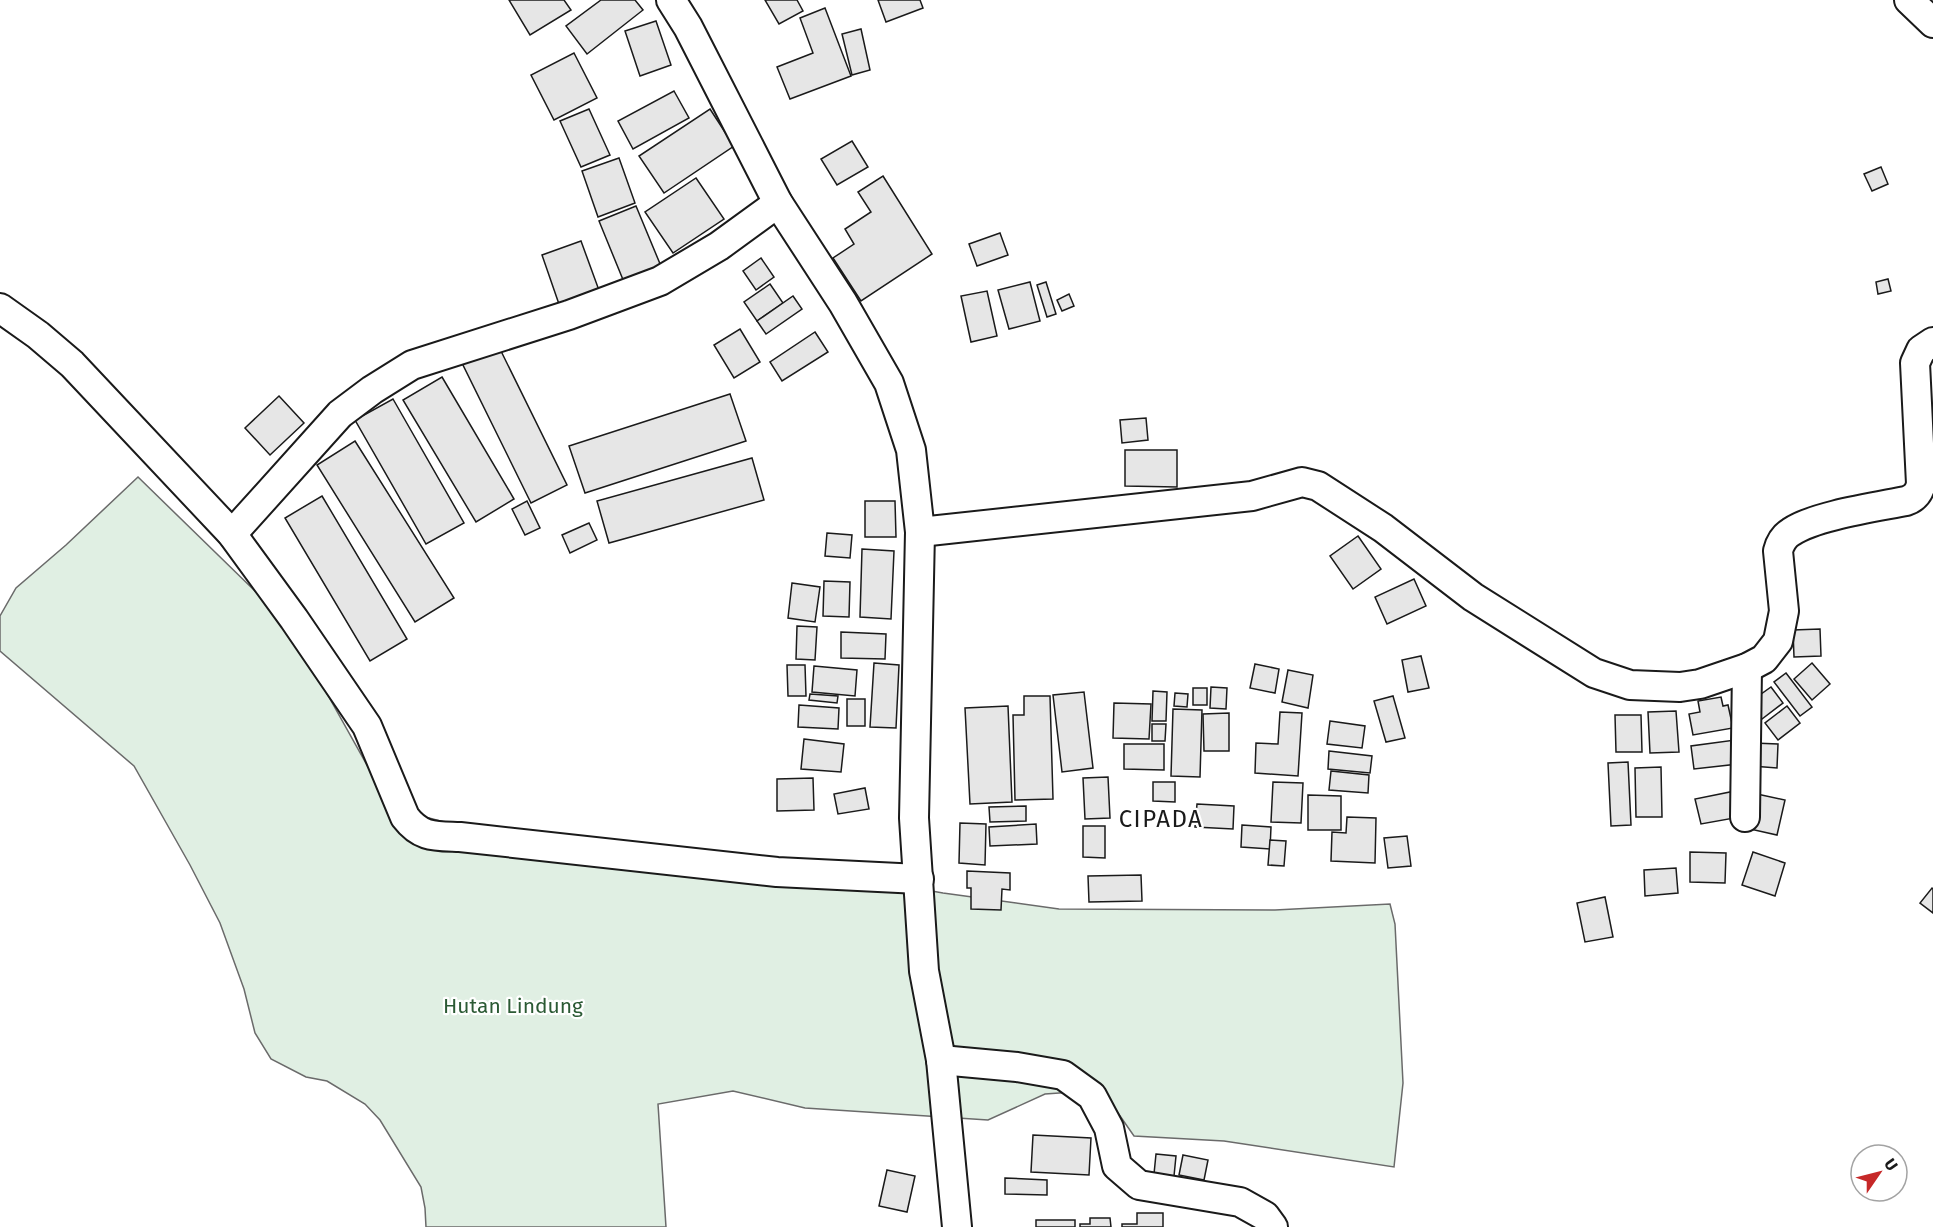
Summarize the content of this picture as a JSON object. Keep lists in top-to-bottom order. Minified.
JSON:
{"districts":["CIPADA"],"parks":["Hutan Lindung"],"north":"top right"}
